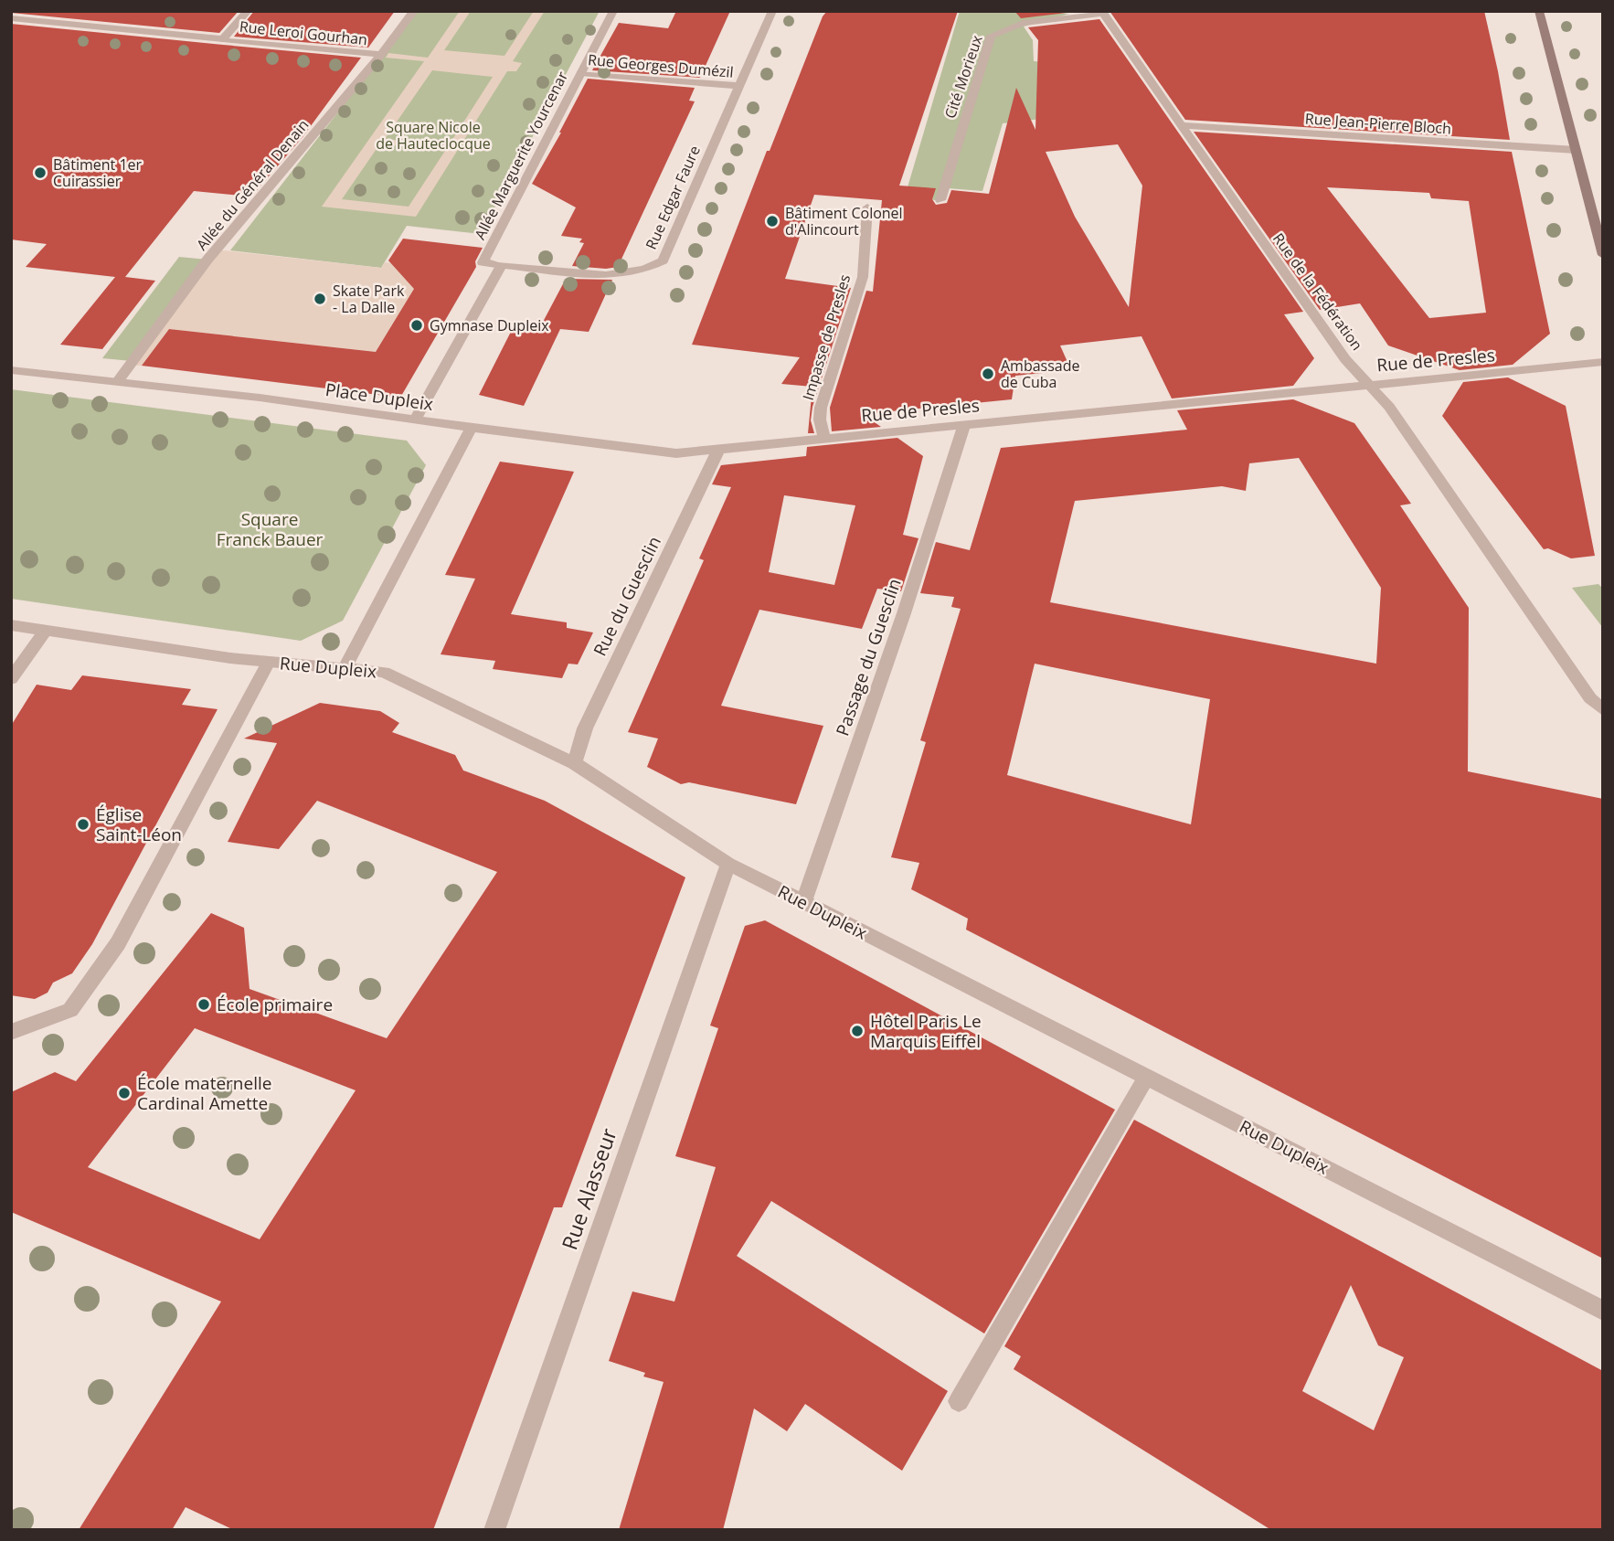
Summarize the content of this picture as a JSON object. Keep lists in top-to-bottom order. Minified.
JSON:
{"streets":{"street":["Rue Leroi Gourhan","Rue Georges Dumézil","Cité Morieux","Rue Jean-Pierre Bloch","Allée Marguerite Yourcenar","Allée du Général Denain","Rue Edgar Faure","Rue de la Fédération","Impasse de Presles","Rue de Presles","Place Dupleix","Rue du Guesclin","Passage du Guesclin","Rue Dupleix","Rue Alasseur"]},"crossings":[["Rue Leroi Gourhan","Allée du Général Denain"],["Rue Georges Dumézil","Allée Marguerite Yourcenar"],["Rue Georges Dumézil","Rue Edgar Faure"],["Cité Morieux","Rue de la Fédération"],["Rue Jean-Pierre Bloch","Rue de la Fédération"],["Allée Marguerite Yourcenar","Rue Edgar Faure"],["Allée du Général Denain","Place Dupleix"],["Rue de la Fédération","Rue de Presles"],["Impasse de Presles","Rue de Presles"],["Rue de Presles","Place Dupleix"],["Rue de Presles","Rue du Guesclin"],["Rue de Presles","Passage du Guesclin"],["Rue du Guesclin","Rue Dupleix"],["Passage du Guesclin","Rue Dupleix"],["Rue Dupleix","Rue Alasseur"]],"parks":["Square Nicole de Hauteclocque","Square Franck Bauer"],"places":["Bâtiment 1er Cuirassier","Bâtiment Colonel d'Alincourt","Skate Park - La Dalle","Gymnase Dupleix","Ambassade de Cuba","Église Saint-Léon","École primaire","Hôtel Paris Le Marquis Eiffel","École maternelle Cardinal Amette"]}
